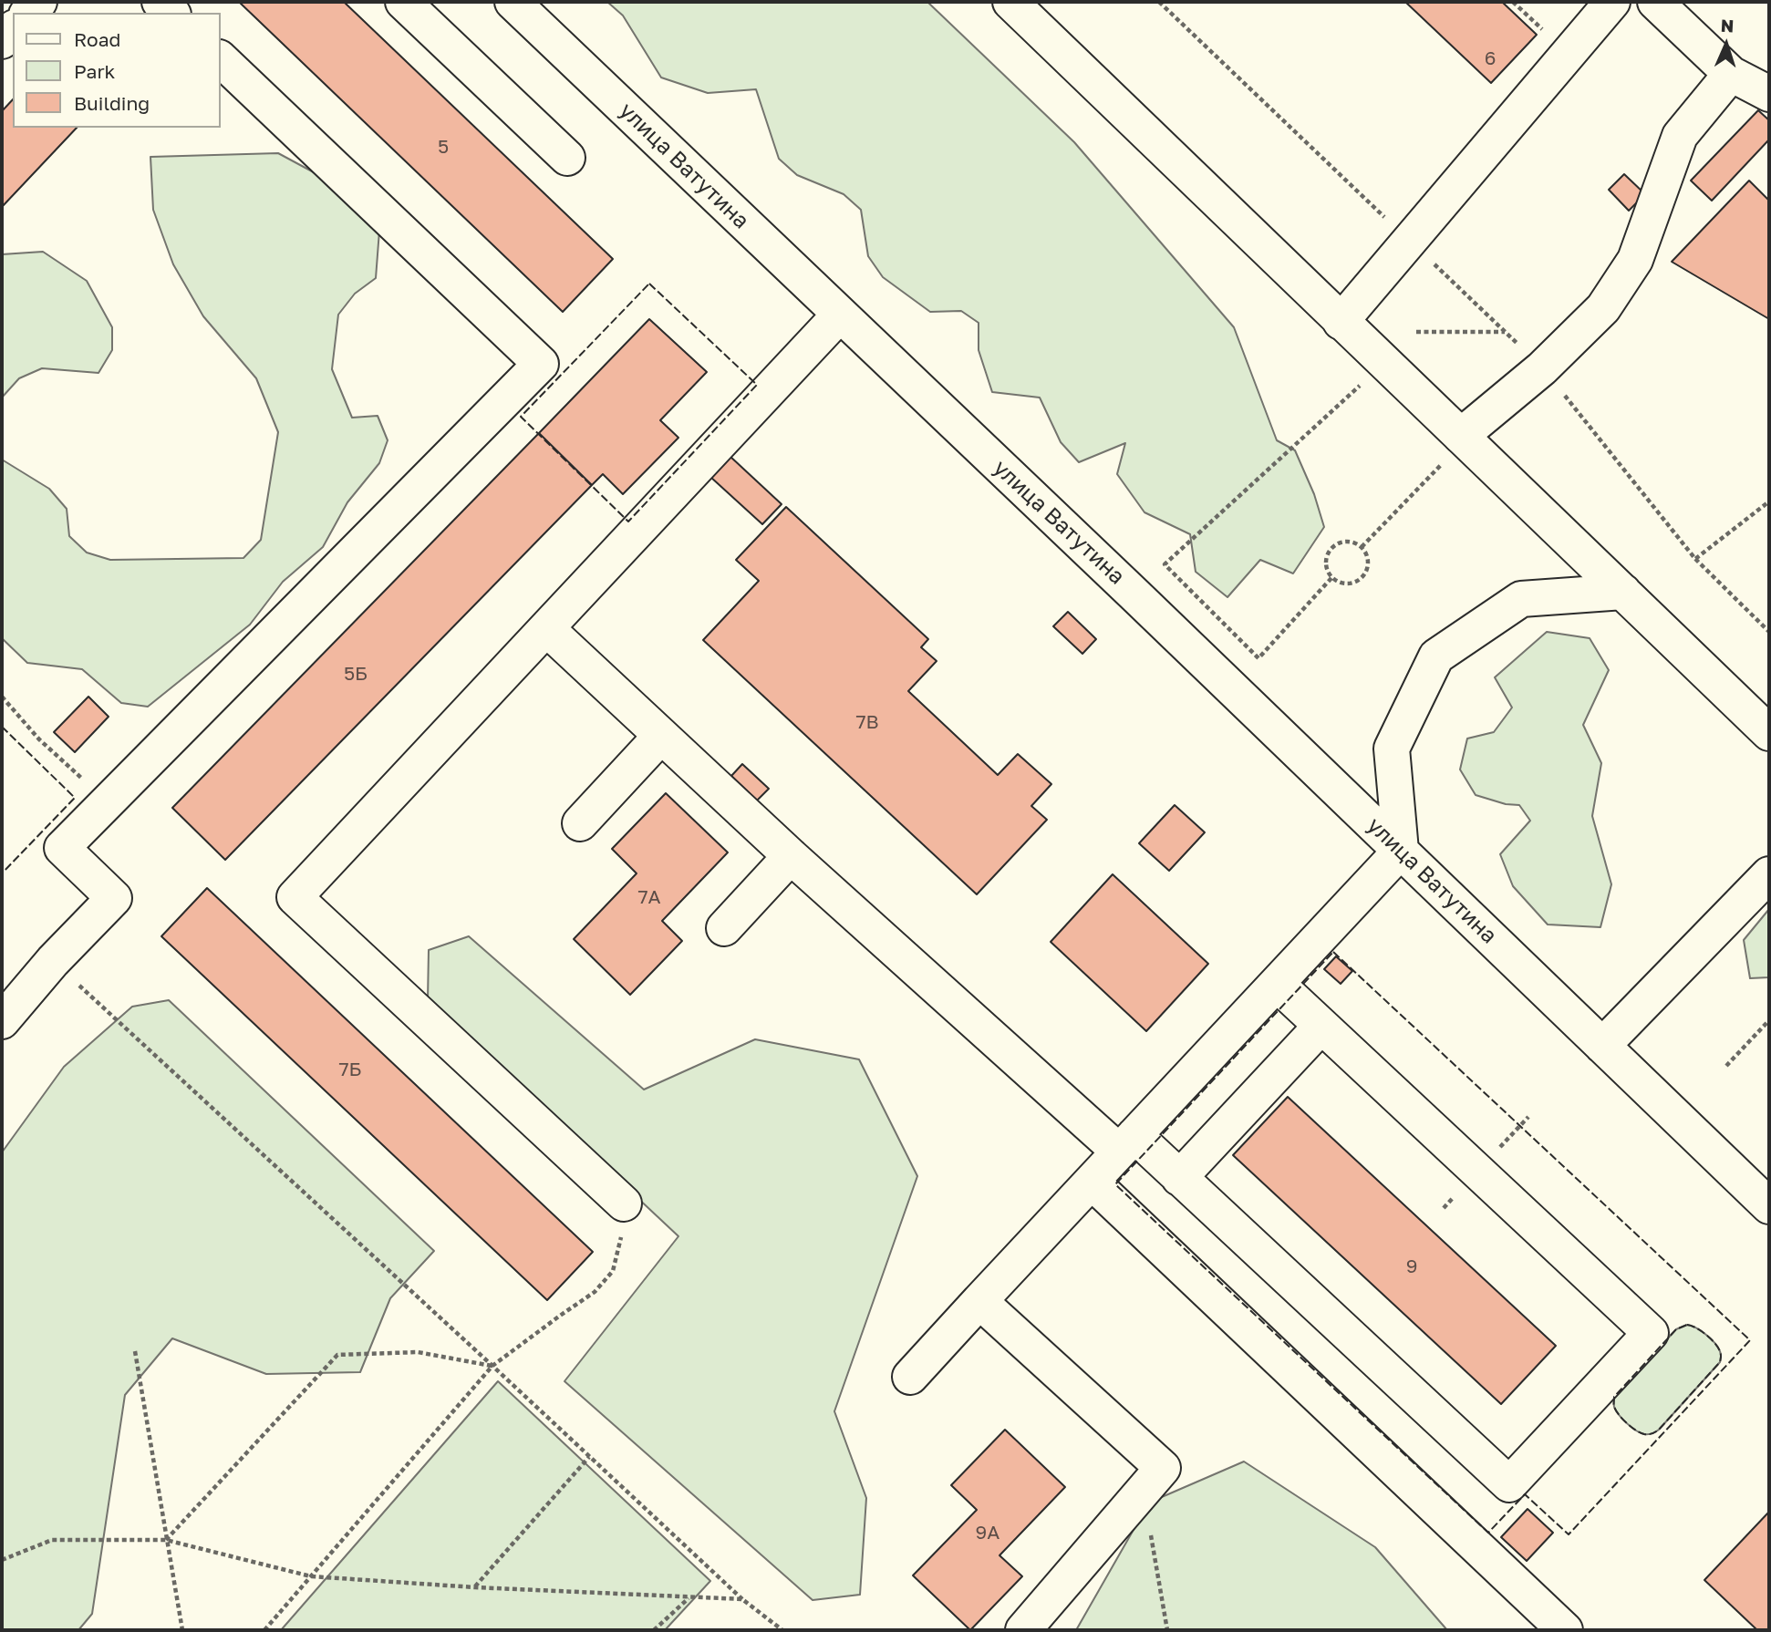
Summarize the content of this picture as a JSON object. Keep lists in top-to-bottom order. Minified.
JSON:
{"streets":{"main road":["улица Ватутина"]},"house_numbers":["6","5","5Б","7В","7А","7Б","9","9А"],"legend":["Road","Park","Building"],"north":"top"}
